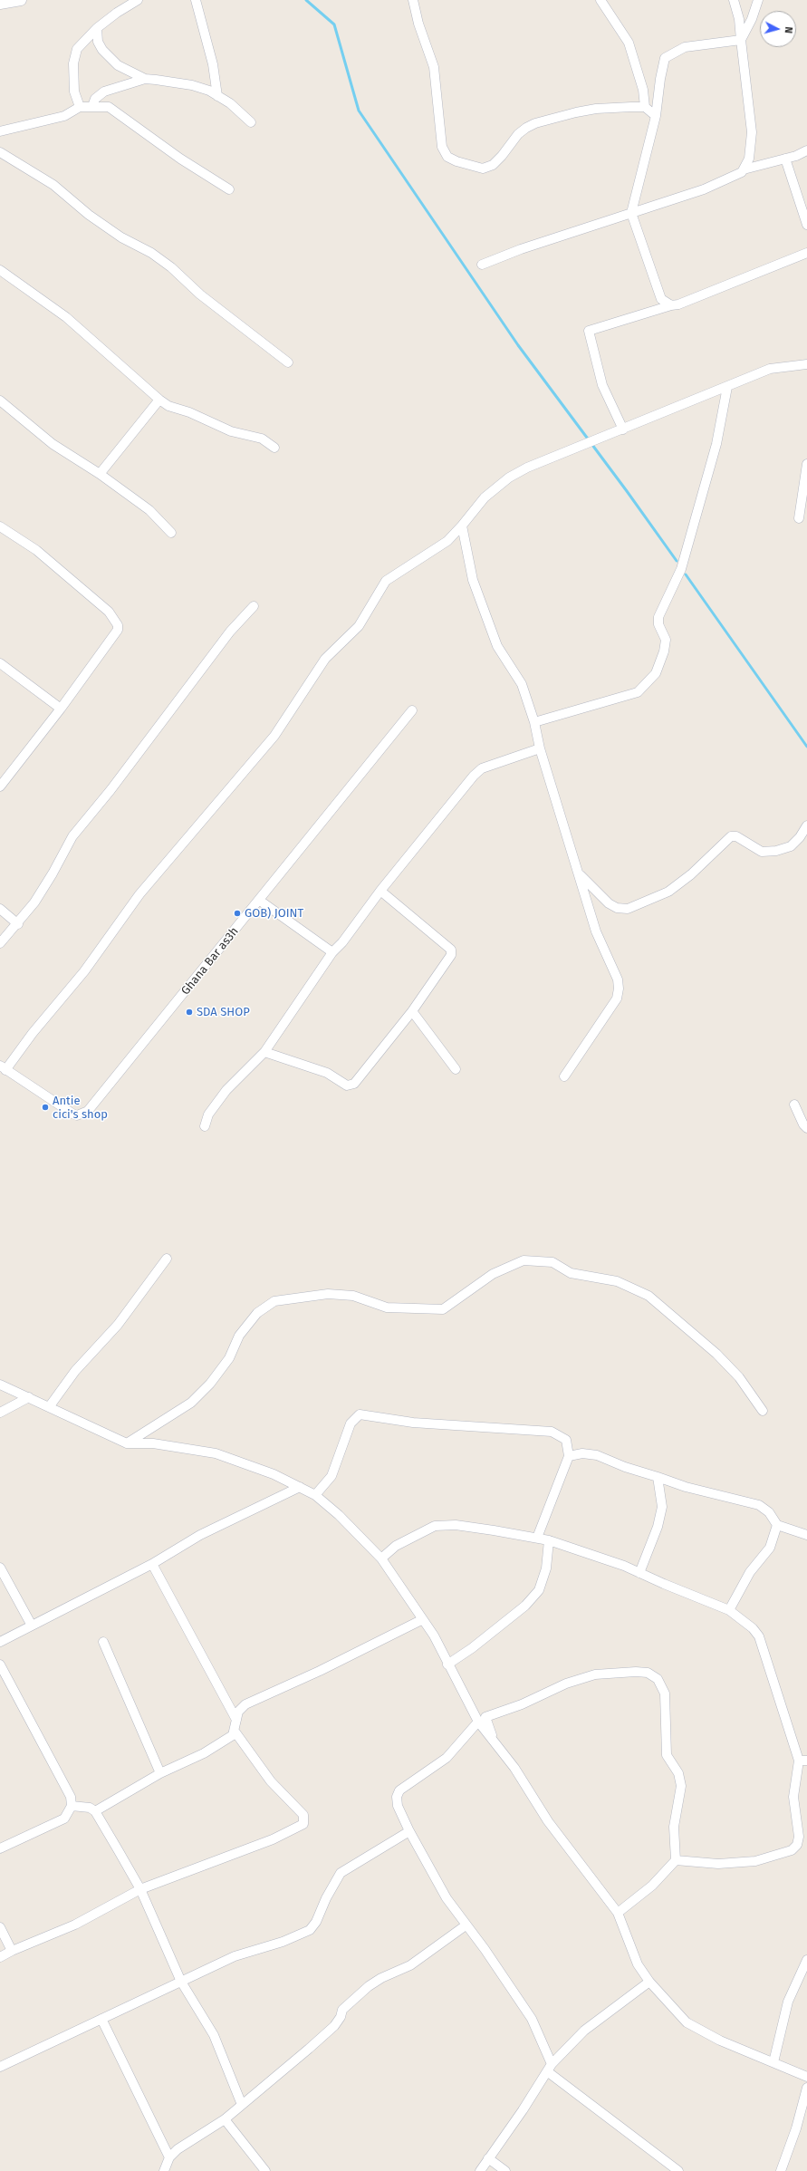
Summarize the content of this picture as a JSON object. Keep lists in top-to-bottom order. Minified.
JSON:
{"streets":{"street":["Ghana Bar as3h"]},"places":["GOB) JOINT","SDA SHOP","Antie cici's shop"],"north":"right"}
